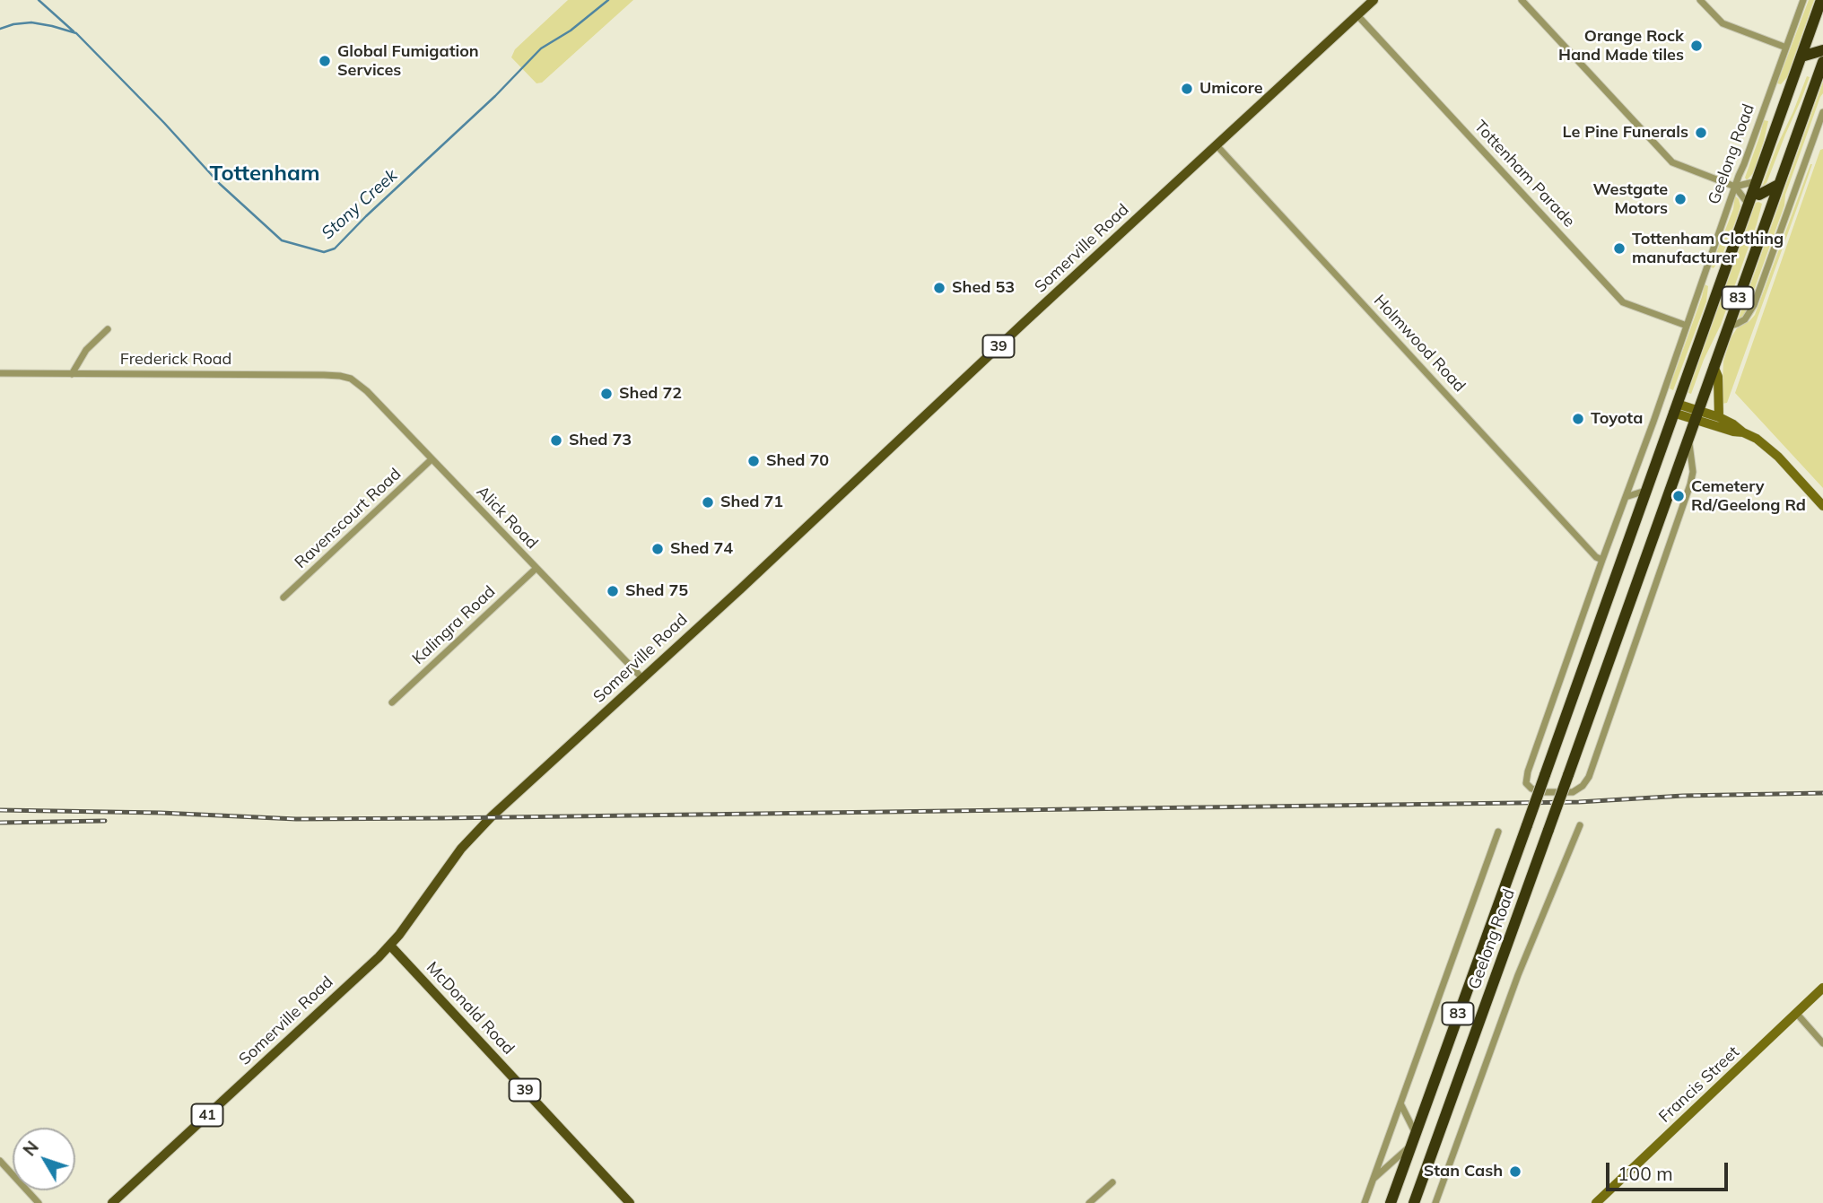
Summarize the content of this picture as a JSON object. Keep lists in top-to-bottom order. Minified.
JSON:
{"streets":{"highway":["Geelong Road","83"],"main road":["Somerville Road","39","McDonald Road","Francis Street","41"],"street":["Tottenham Parade","Holmwood Road","Frederick Road","Alick Road","Ravenscourt Road","Kalingra Road"]},"crossings":[["Geelong Road","Tottenham Parade"],["Geelong Road","Holmwood Road"],["Tottenham Parade","Somerville Road"],["Somerville Road","Holmwood Road"],["Somerville Road","Alick Road"],["Somerville Road","McDonald Road"],["Frederick Road","Alick Road"],["Alick Road","Ravenscourt Road"],["Alick Road","Kalingra Road"]],"districts":["Tottenham"],"water":["Stony Creek"],"places":["Orange Rock Hand Made tiles","Global Fumigation Services","Umicore","Le Pine Funerals","Westgate Motors","Tottenham Clothing manufacturer","Shed 53","Shed 72","Toyota","Shed 73","Shed 70","Cemetery Rd/Geelong Rd","Shed 71","Shed 74","Shed 75","Stan Cash"],"scale_bar":"100 m","north":"top left"}
